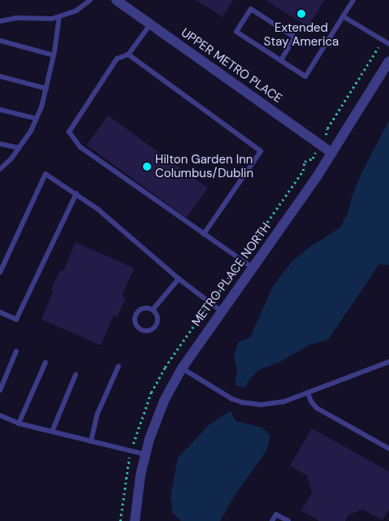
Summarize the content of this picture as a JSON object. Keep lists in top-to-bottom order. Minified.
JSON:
{"streets":{"street":["UPPER METRO PLACE","METRO PLACE NORTH"]},"crossings":[["UPPER METRO PLACE","METRO PLACE NORTH"]],"places":["Extended Stay America","Hilton Garden Inn Columbus/Dublin"]}
